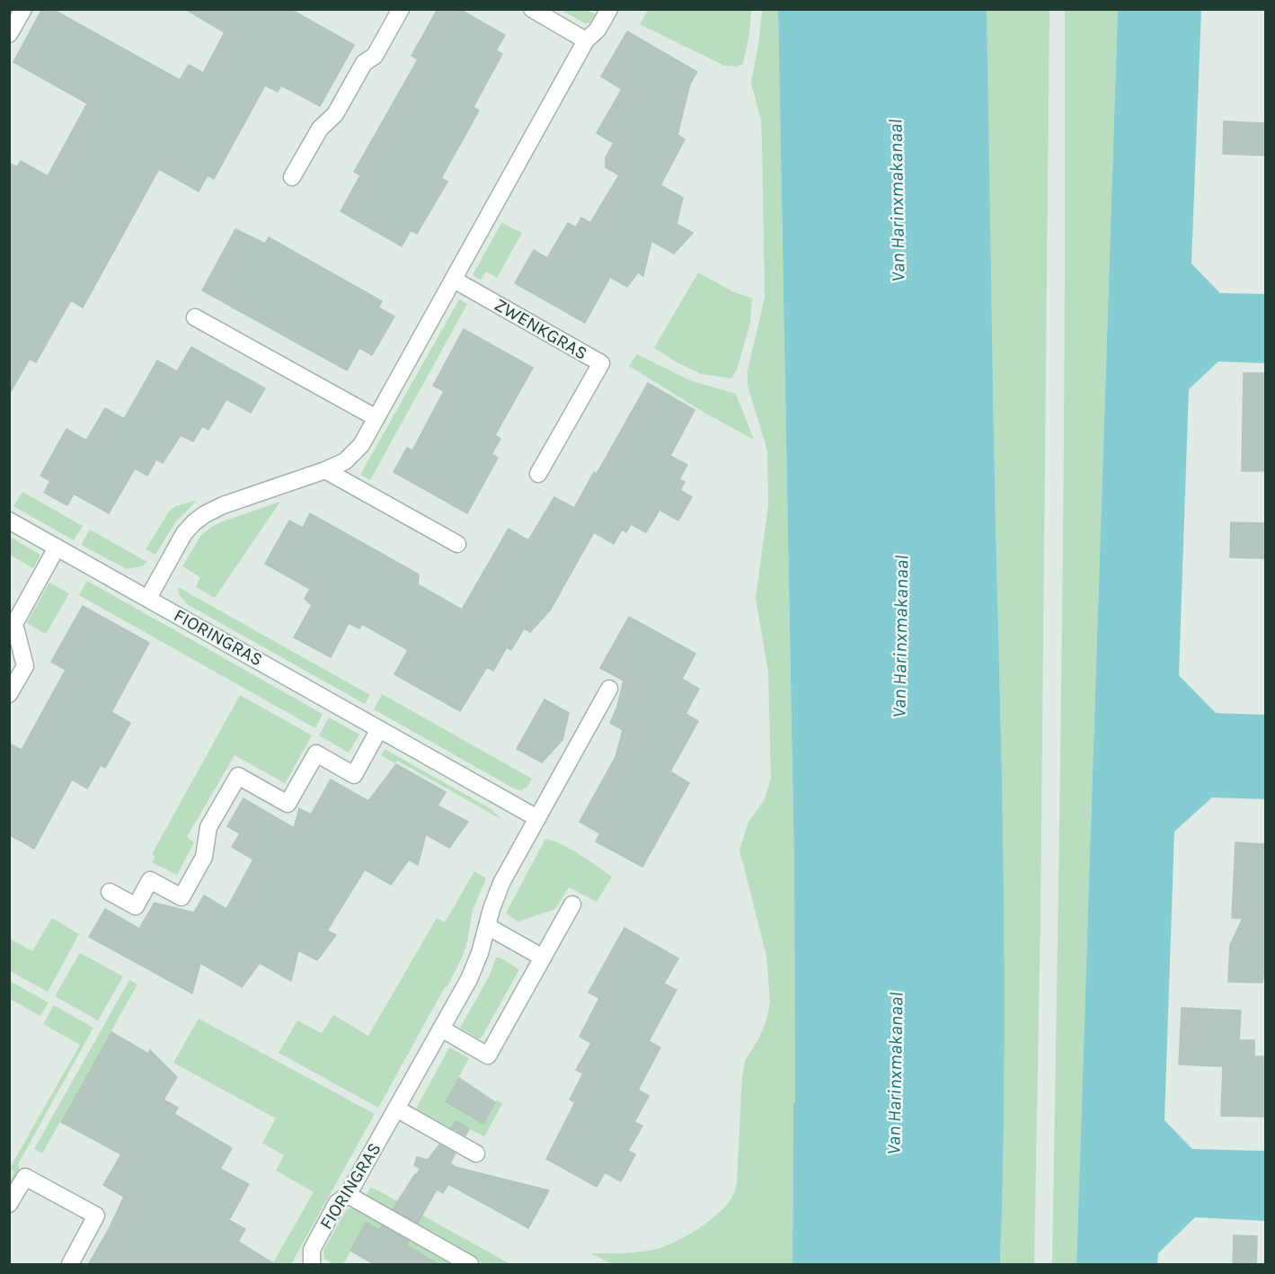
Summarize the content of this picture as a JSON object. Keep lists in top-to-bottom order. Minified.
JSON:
{"streets":{"street":["ZWENKGRAS","FIORINGRAS"]},"water":["Van Harinxmakanaal"]}
